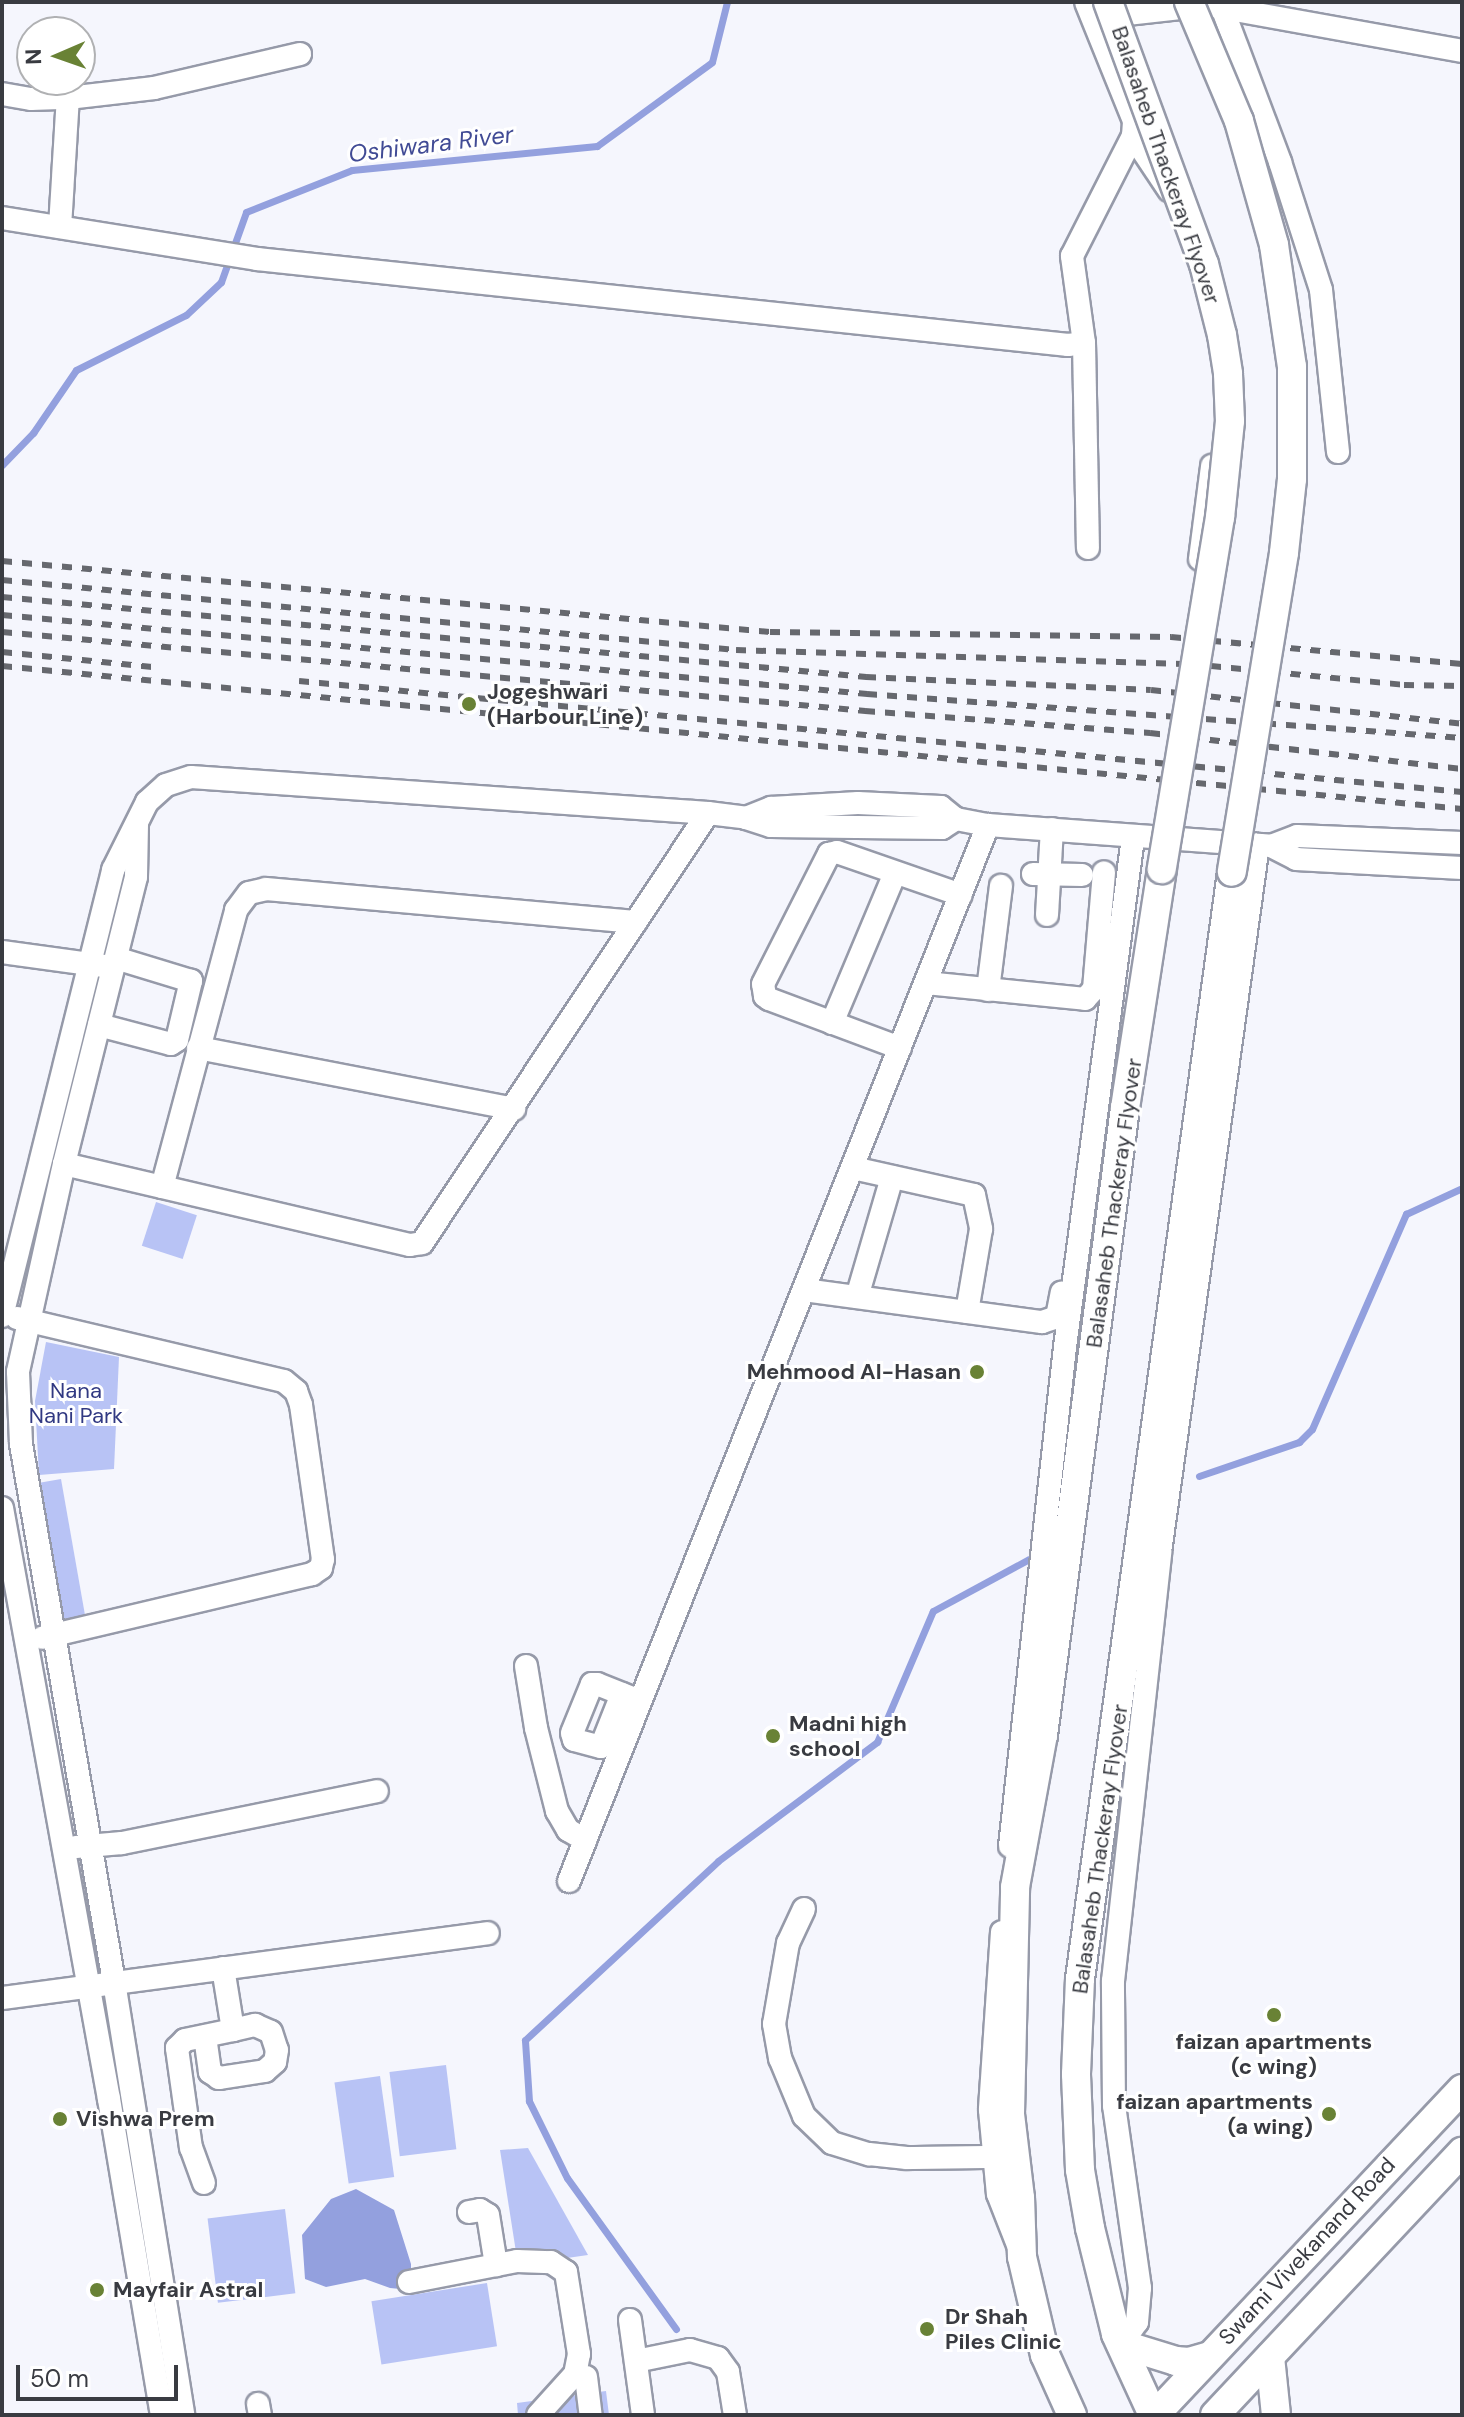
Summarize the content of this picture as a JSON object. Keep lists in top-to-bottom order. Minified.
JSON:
{"streets":{"main road":["Balasaheb Thackeray Flyover","Swami Vivekanand Road"]},"crossings":[["Balasaheb Thackeray Flyover","Swami Vivekanand Road"]],"water":["Oshiwara River"],"parks":["Nana Nani Park"],"places":["Jogeshwari (Harbour Line)","Mehmood Al-Hasan","Madni high school","faizan apartments (c wing)","faizan apartments (a wing)","Vishwa Prem","Mayfair Astral","Dr Shah Piles Clinic"],"scale_bar":"50 m","north":"left"}
